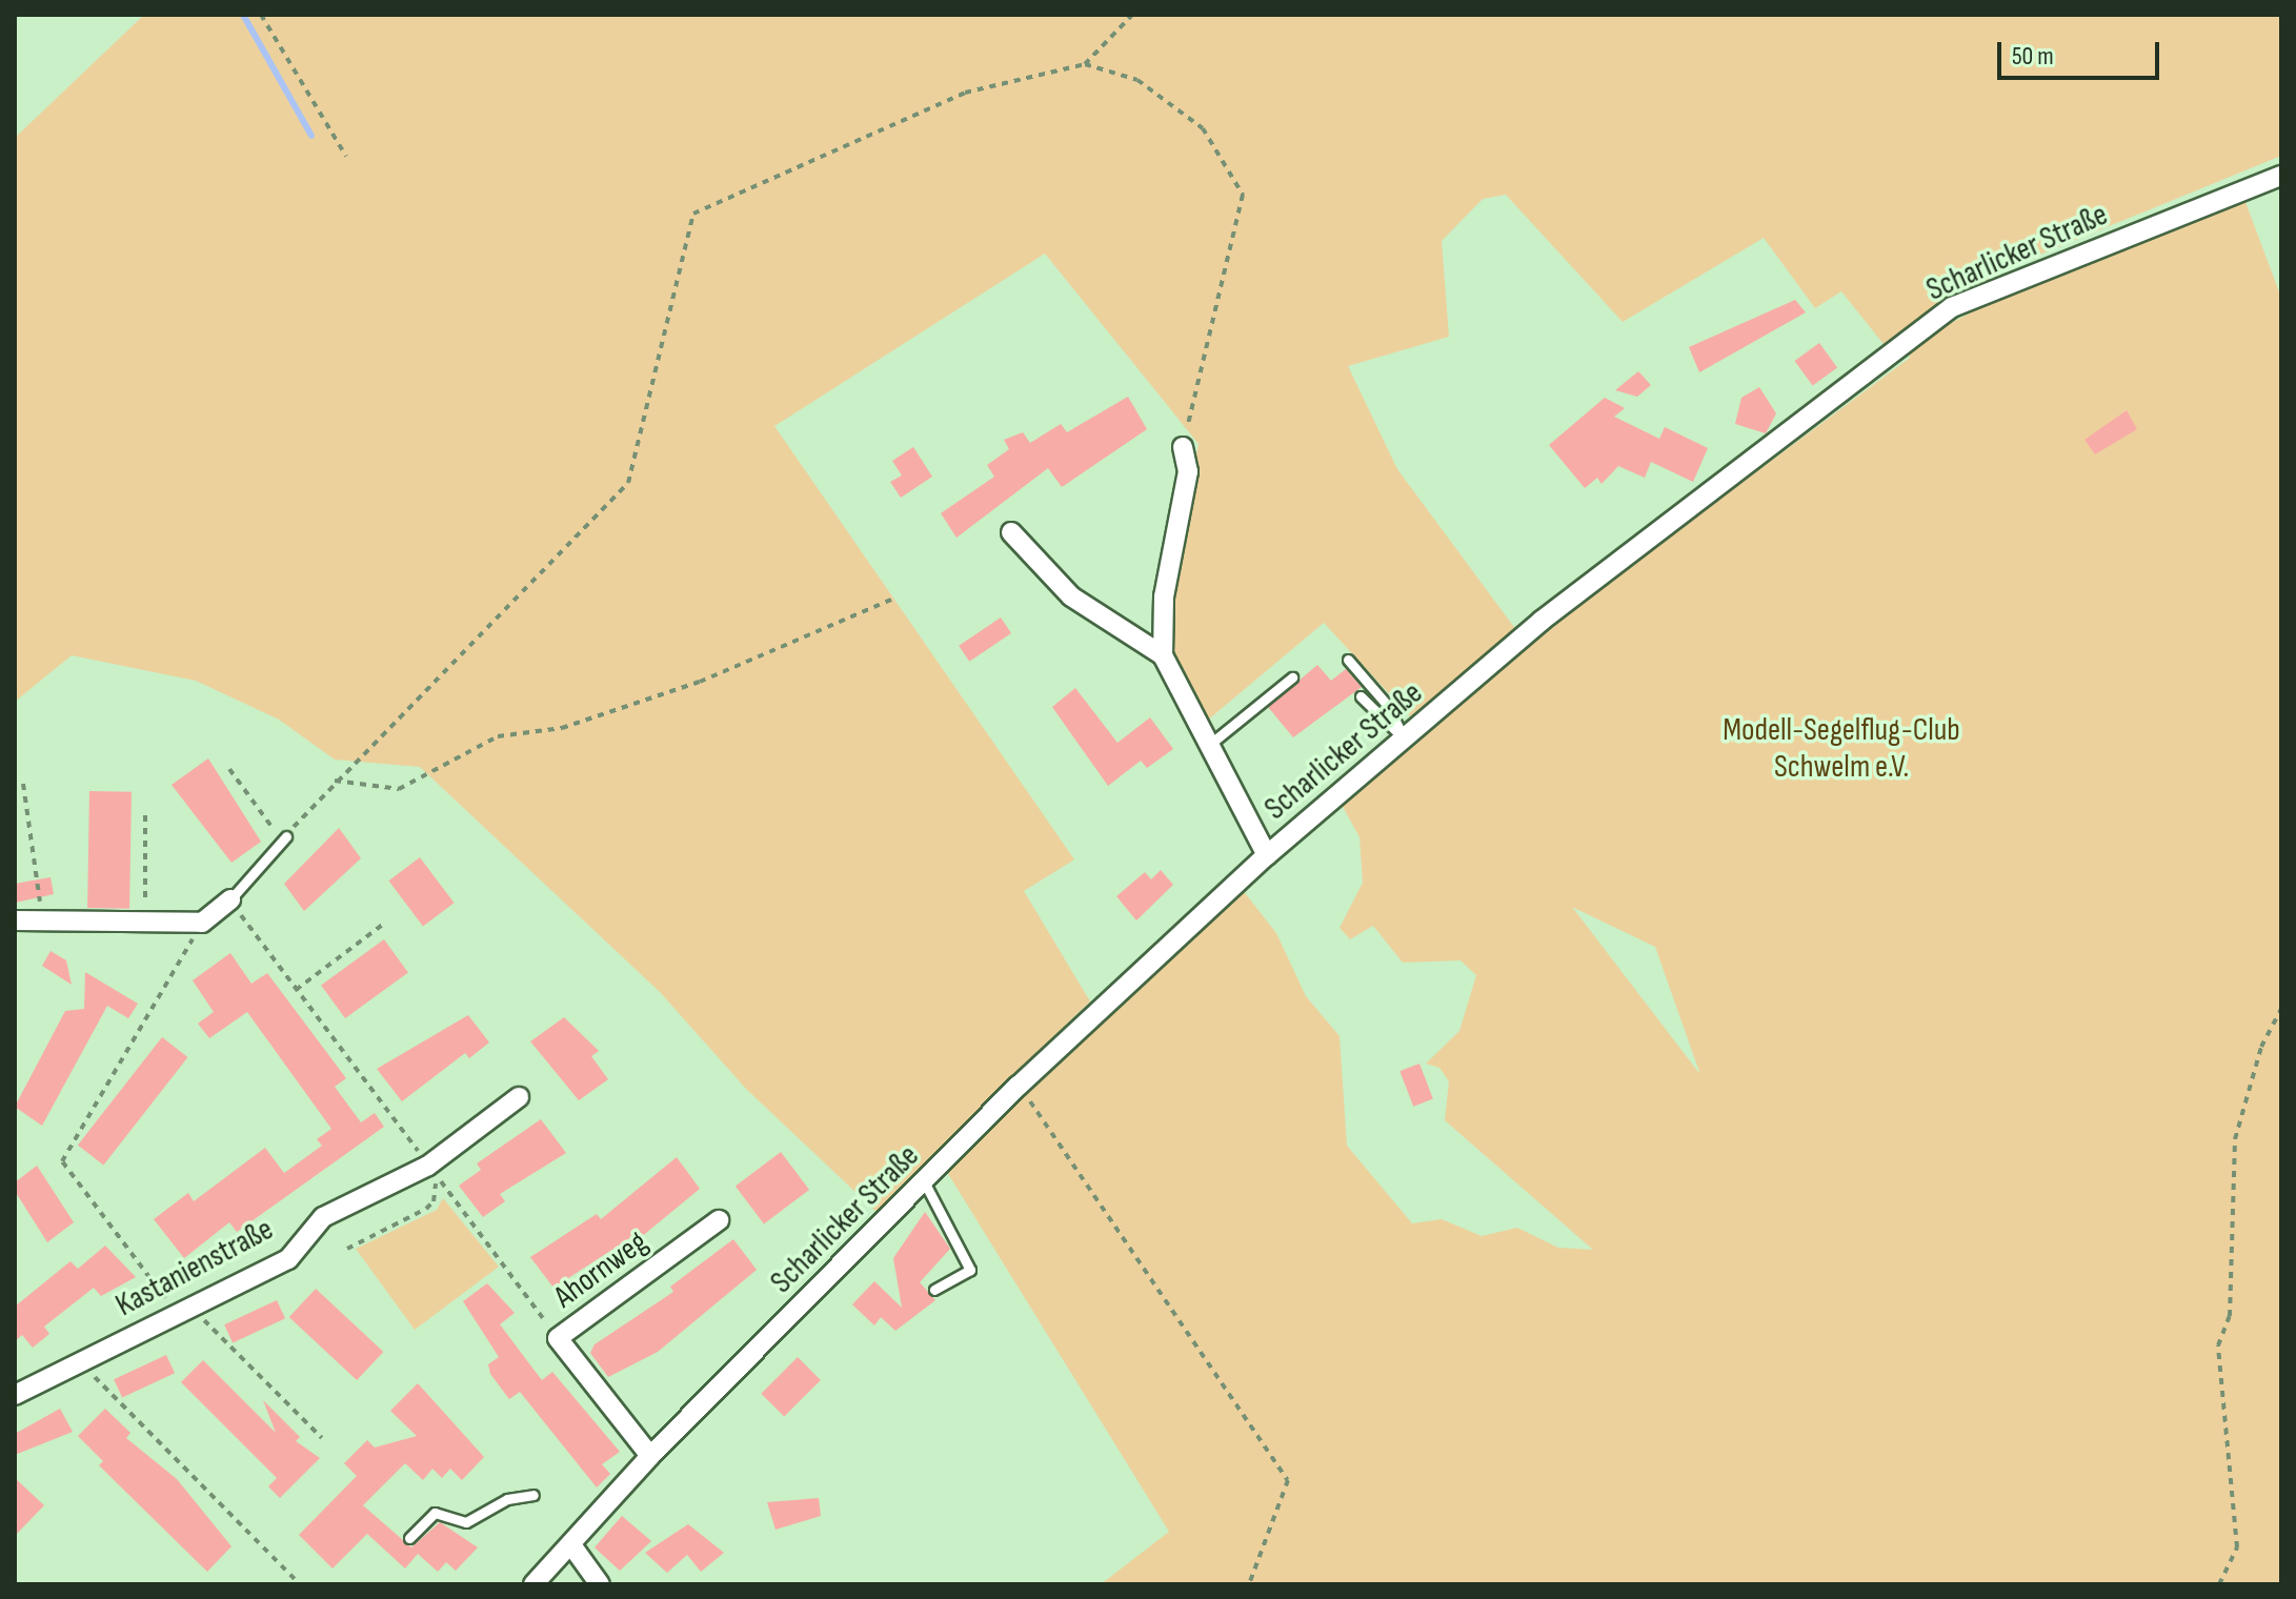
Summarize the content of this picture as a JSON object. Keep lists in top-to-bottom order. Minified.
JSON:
{"streets":{"street":["Scharlicker Straße","Kastanienstraße","Ahornweg"]},"crossings":[["Scharlicker Straße","Ahornweg"]],"parks":["Modell-Segelflug-Club Schwelm e.V."],"scale_bar":"50 m"}
